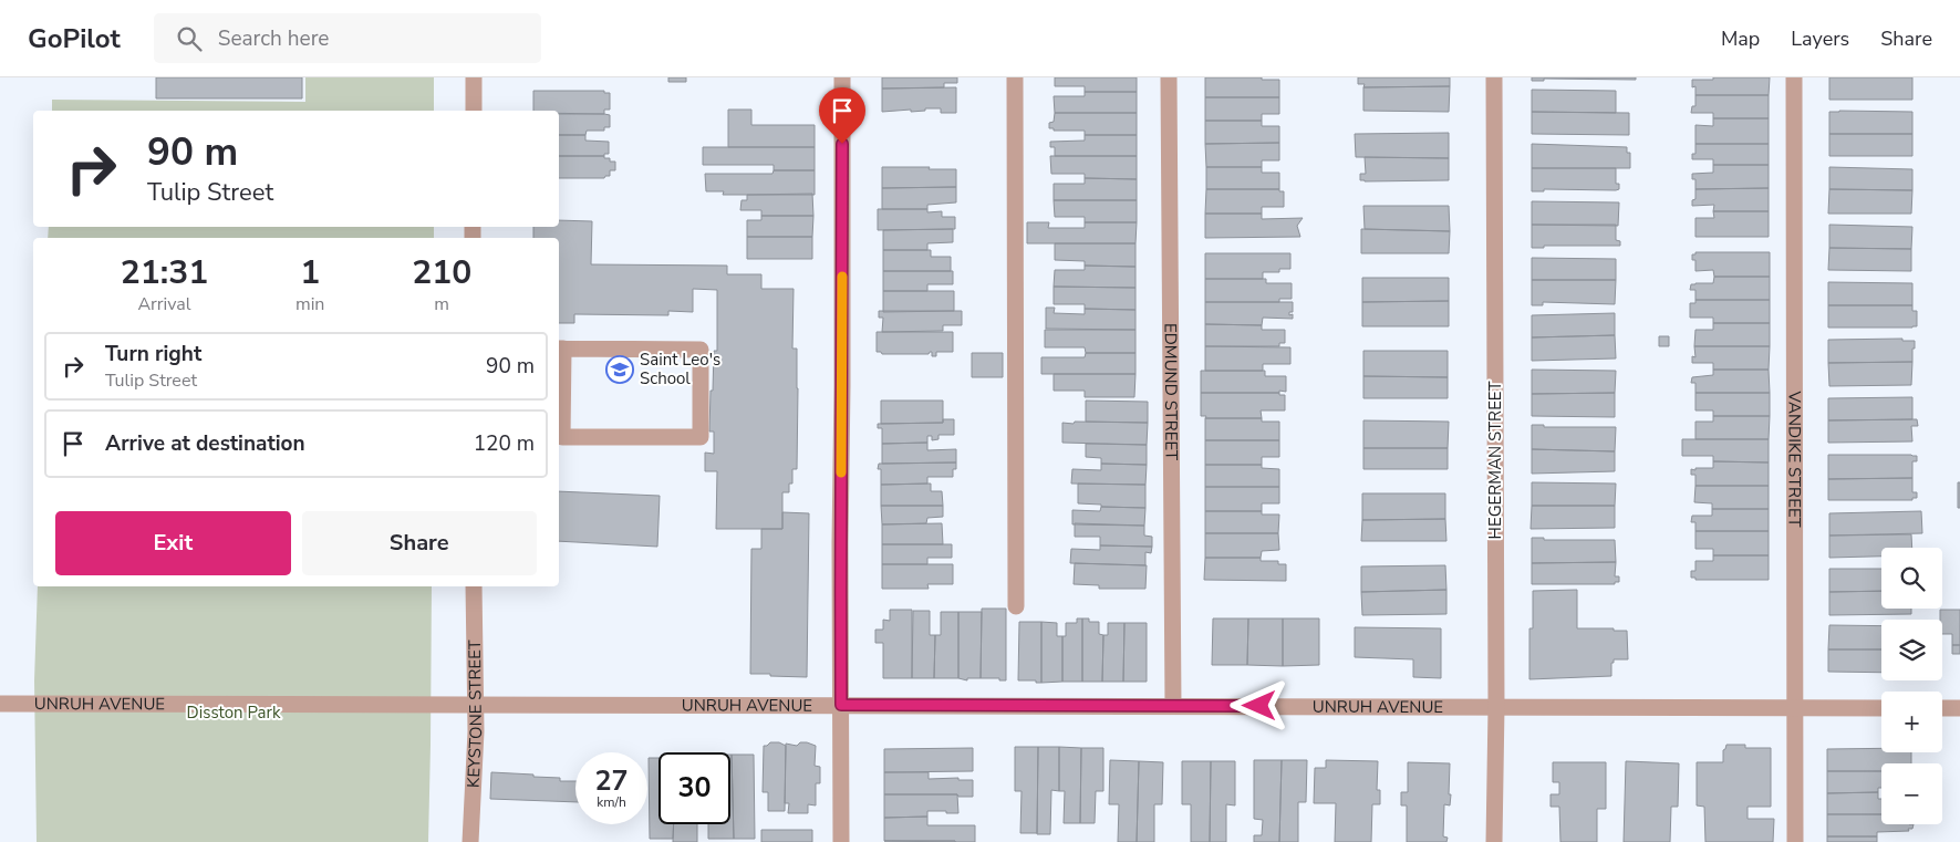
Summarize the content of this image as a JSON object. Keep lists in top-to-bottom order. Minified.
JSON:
{"streets":{"street":["EDMUND STREET","HEGERMAN STREET","VANDIKE STREET","UNRUH AVENUE","KEYSTONE STREET"]},"crossings":[["EDMUND STREET","UNRUH AVENUE"],["HEGERMAN STREET","UNRUH AVENUE"],["VANDIKE STREET","UNRUH AVENUE"],["UNRUH AVENUE","KEYSTONE STREET"]],"parks":["Disston Park"],"places":{"school or university":["Saint Leo's School"]},"page":{"header":"GoPilot","search":"Search here","nav":["Map","Layers","Share"],"turn":["90 m","Tulip Street"],"eta":["21:31","Arrival","1","min","210","m"],"list":[{"name":"Turn right","note":"Tulip Street","value":"90 m"},{"name":"Arrive at destination","value":"120 m"}],"buttons":["Exit","Share"],"map_buttons":["+","−"],"speed":"27 km/h","limit":"30"}}
